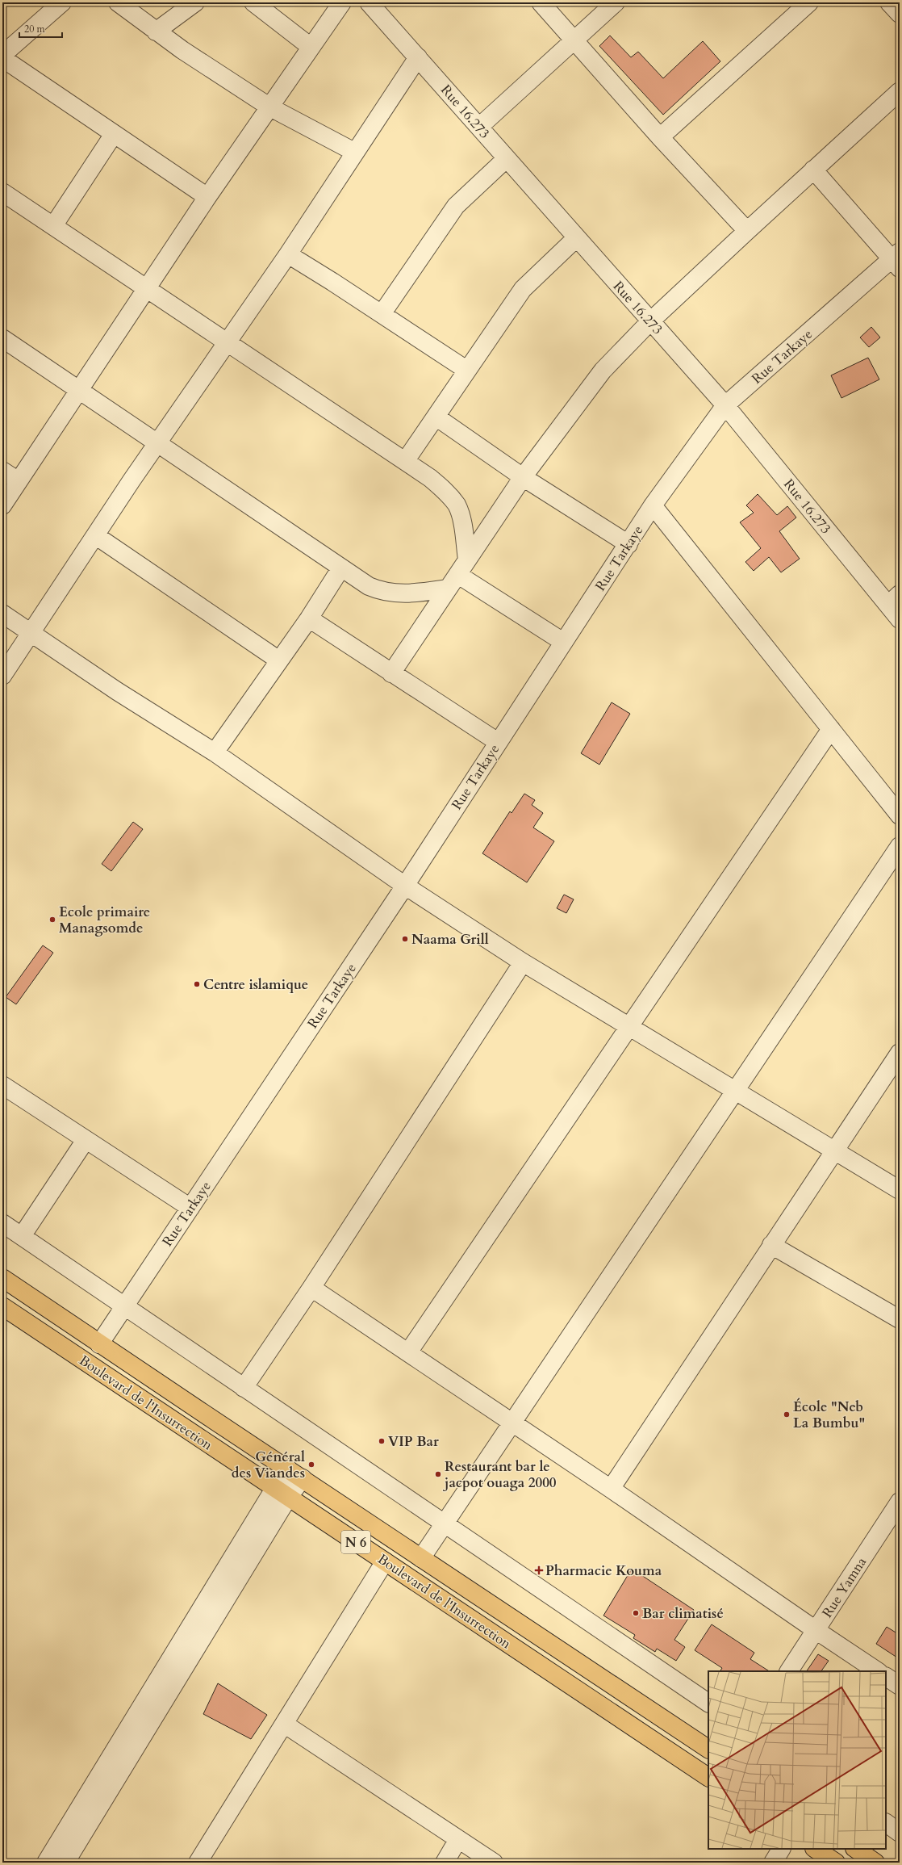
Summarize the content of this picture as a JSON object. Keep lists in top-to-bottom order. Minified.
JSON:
{"streets":{"main road":["Boulevard de l'Insurrection","N 6"],"street":["Rue 16.273","Rue Tarkaye","Rue Yamna"]},"crossings":[["Rue 16.273","Rue Tarkaye"],["Rue Tarkaye","Boulevard de l'Insurrection"]],"places":{"other":["Ecole primaire Managsomde","Naama Grill","Centre islamique","École \"Neb La Bumbu\"","VIP Bar","Général des Viandes","Restaurant bar le jacpot ouaga 2000","Bar climatisé"],"health":["Pharmacie Kouma"]},"scale_bar":"20 m"}
